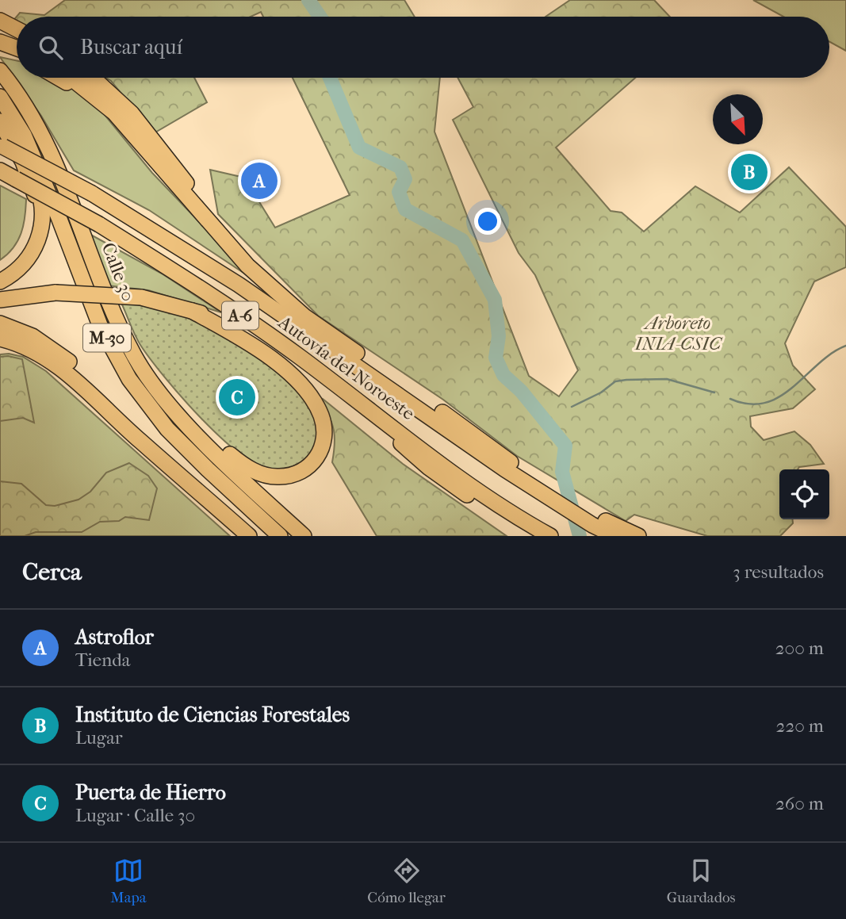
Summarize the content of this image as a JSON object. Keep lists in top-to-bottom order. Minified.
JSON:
{"streets":{"highway":["Calle 30","A-6","M-30","Autovía del Noroeste"]},"crossings":[["A-6","Autovía del Noroeste"]],"parks":["Arboreto INIA-CSIC"],"north":"bottom right","page":{"search":"Buscar aquí","pins":["B","A","C"],"heading":["Cerca","3 resultados"],"list":[{"mark":"A","name":"Astroflor","note":"Tienda","value":"200 m"},{"mark":"B","name":"Instituto de Ciencias Forestales","note":"Lugar","value":"220 m"},{"mark":"C","name":"Puerta de Hierro","note":"Lugar · Calle 30","value":"260 m"}],"nav":["Mapa","Cómo llegar","Guardados"]}}
